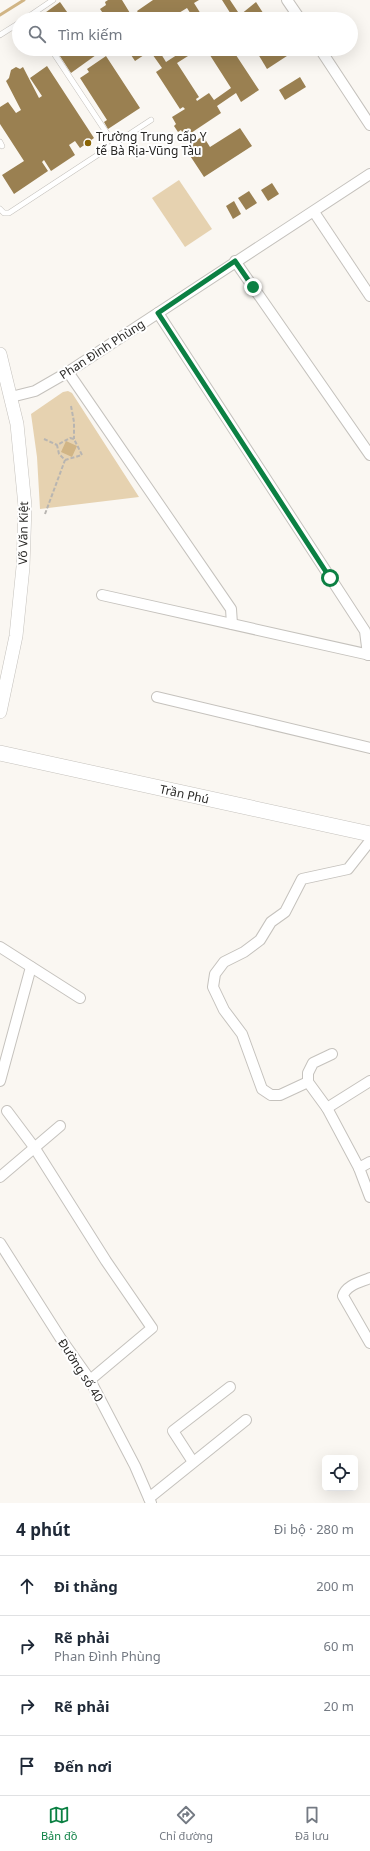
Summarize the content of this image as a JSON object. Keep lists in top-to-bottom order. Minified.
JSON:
{"streets":{"main road":["Trần Phú"],"street":["Phan Đình Phùng","Võ Văn Kiệt","Đường số 40"]},"crossings":[["Phan Đình Phùng","Võ Văn Kiệt"]],"places":["Trường Trung cấp Y tế Bà Rịa-Vũng Tàu"],"page":{"search":"Tìm kiếm","heading":["4 phút","Đi bộ · 280 m"],"list":[["Đi thẳng","200 m"],["Rẽ phải","Phan Đình Phùng","60 m"],["Rẽ phải","20 m"],"Đến nơi"],"nav":["Bản đồ","Chỉ đường","Đã lưu"]}}
